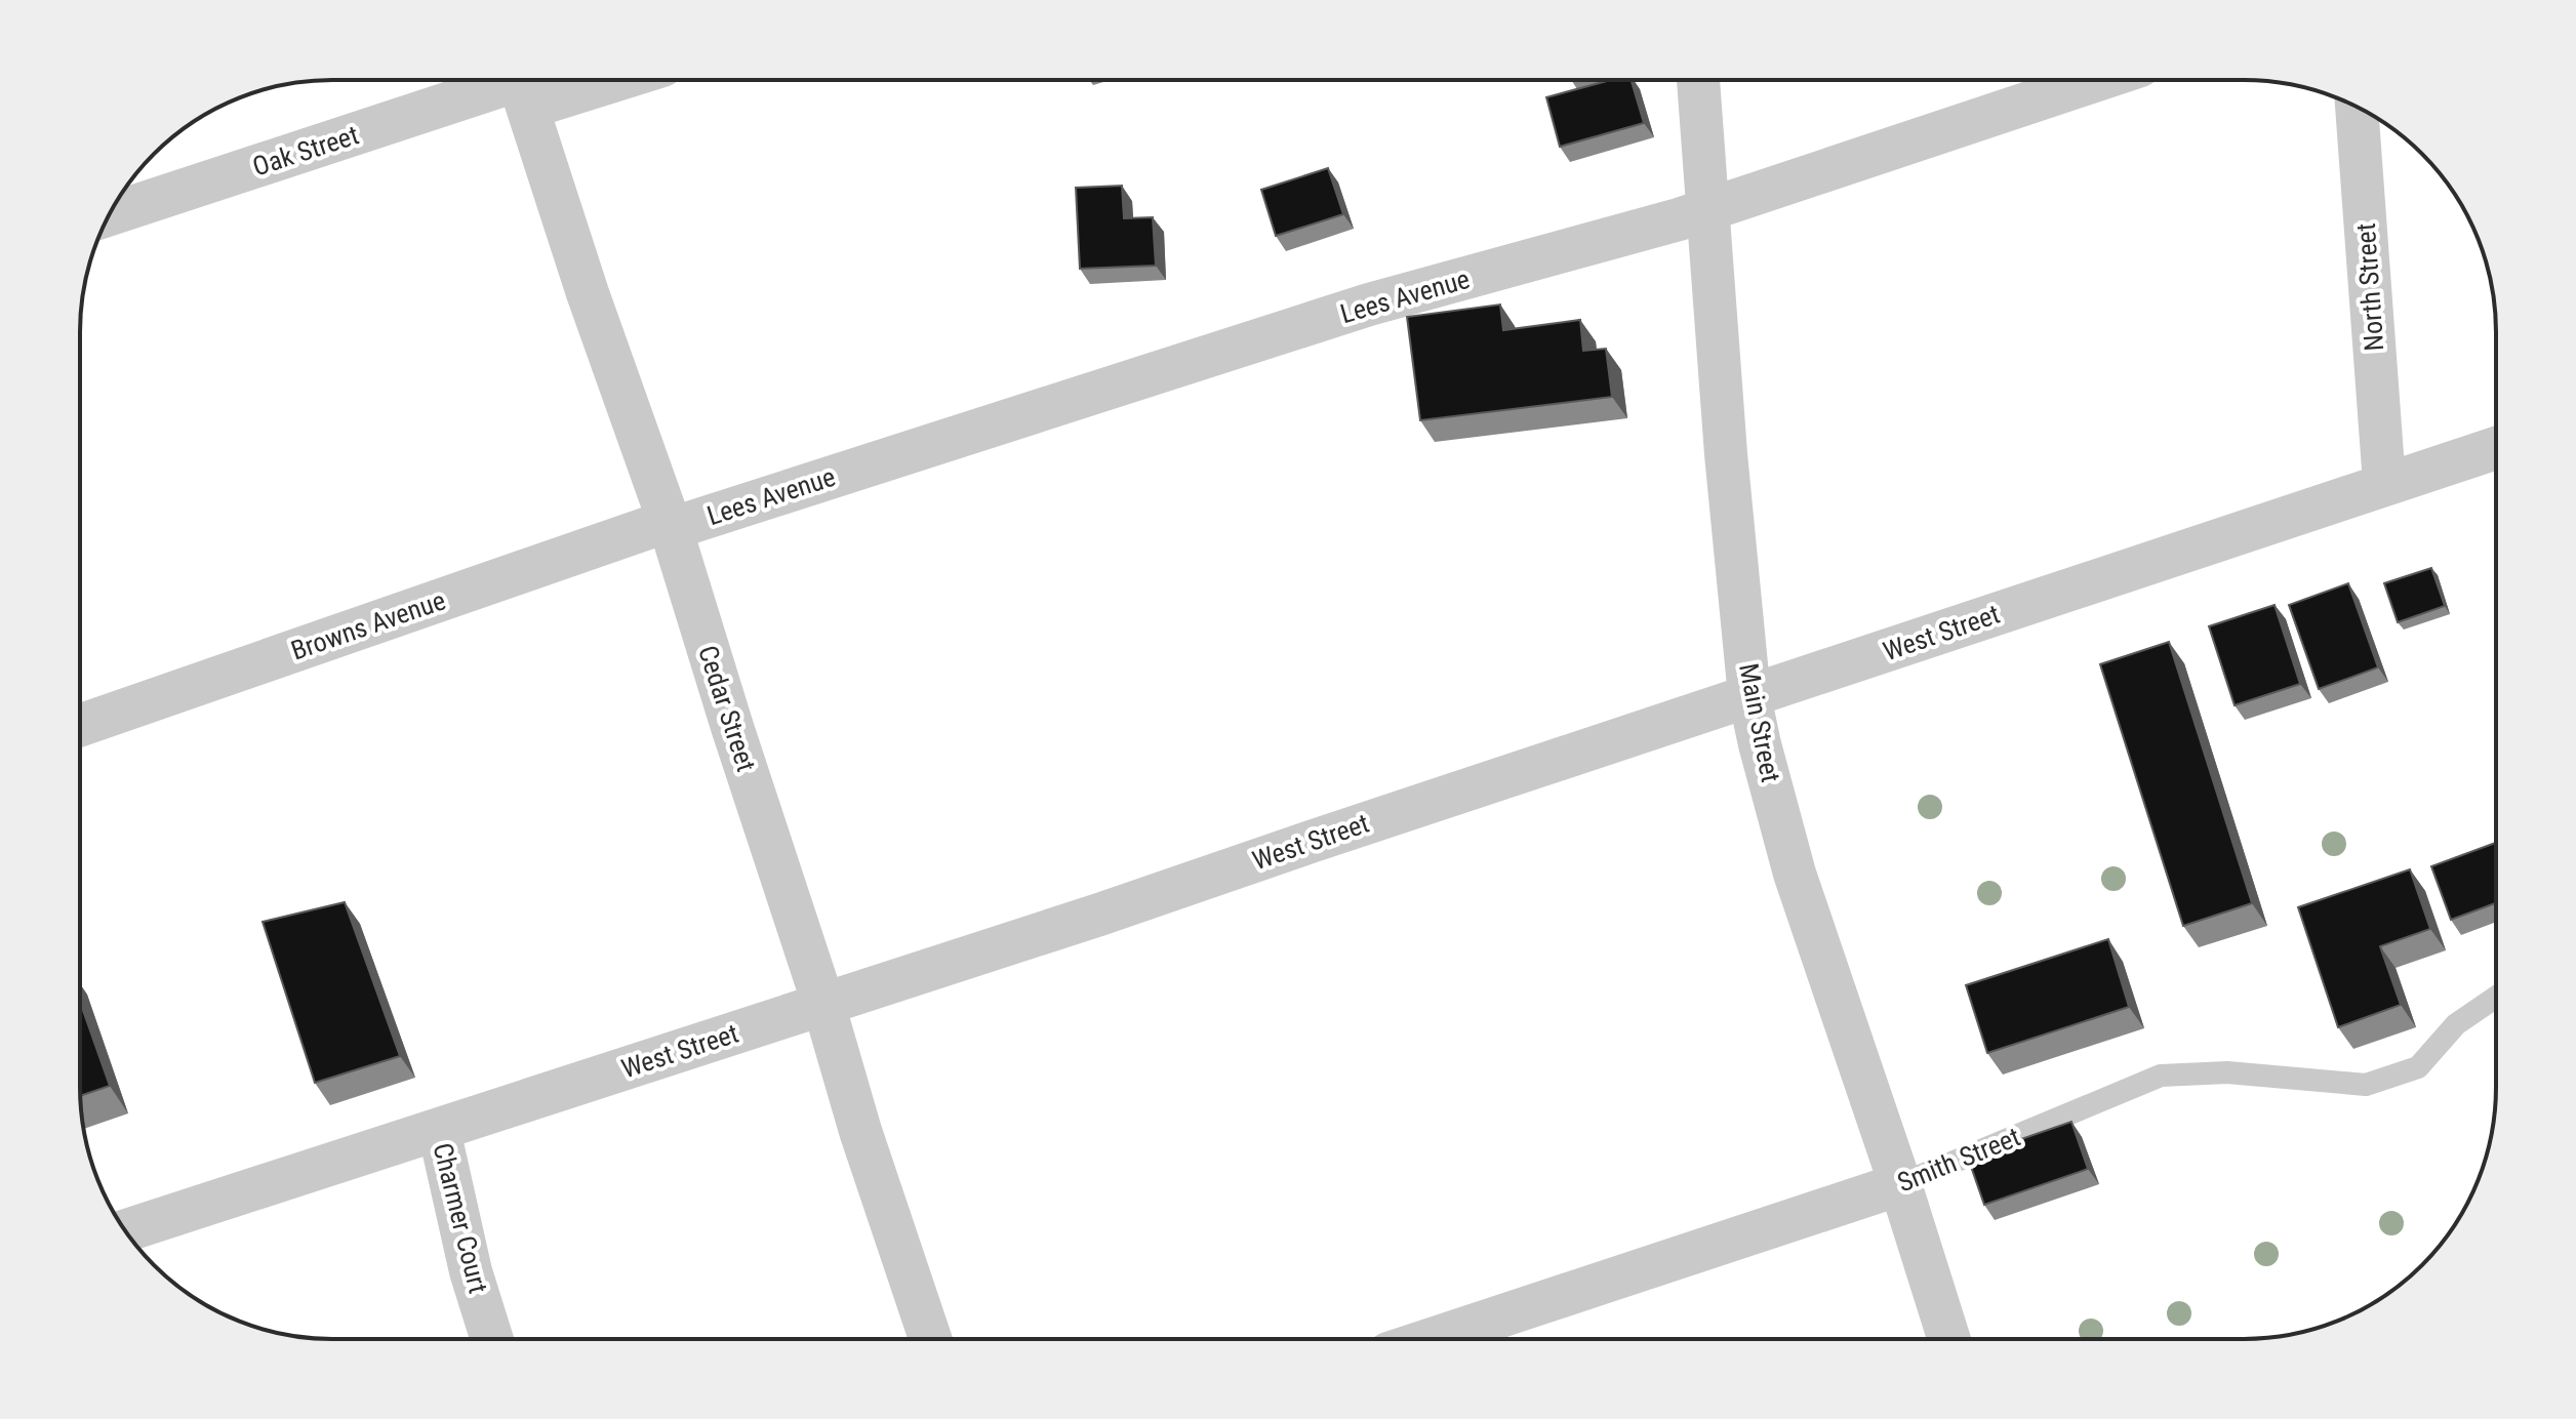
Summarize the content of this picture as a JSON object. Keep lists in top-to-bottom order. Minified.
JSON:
{"streets":{"street":["Oak Street","North Street","Lees Avenue","Browns Avenue","West Street","Cedar Street","Main Street","Smith Street","Charmer Court"]},"crossings":[["Oak Street","Cedar Street"],["North Street","West Street"],["Lees Avenue","Browns Avenue"],["Lees Avenue","Cedar Street"],["Lees Avenue","Main Street"],["Browns Avenue","Cedar Street"],["West Street","Cedar Street"],["West Street","Main Street"],["West Street","Charmer Court"],["Main Street","Smith Street"]]}
